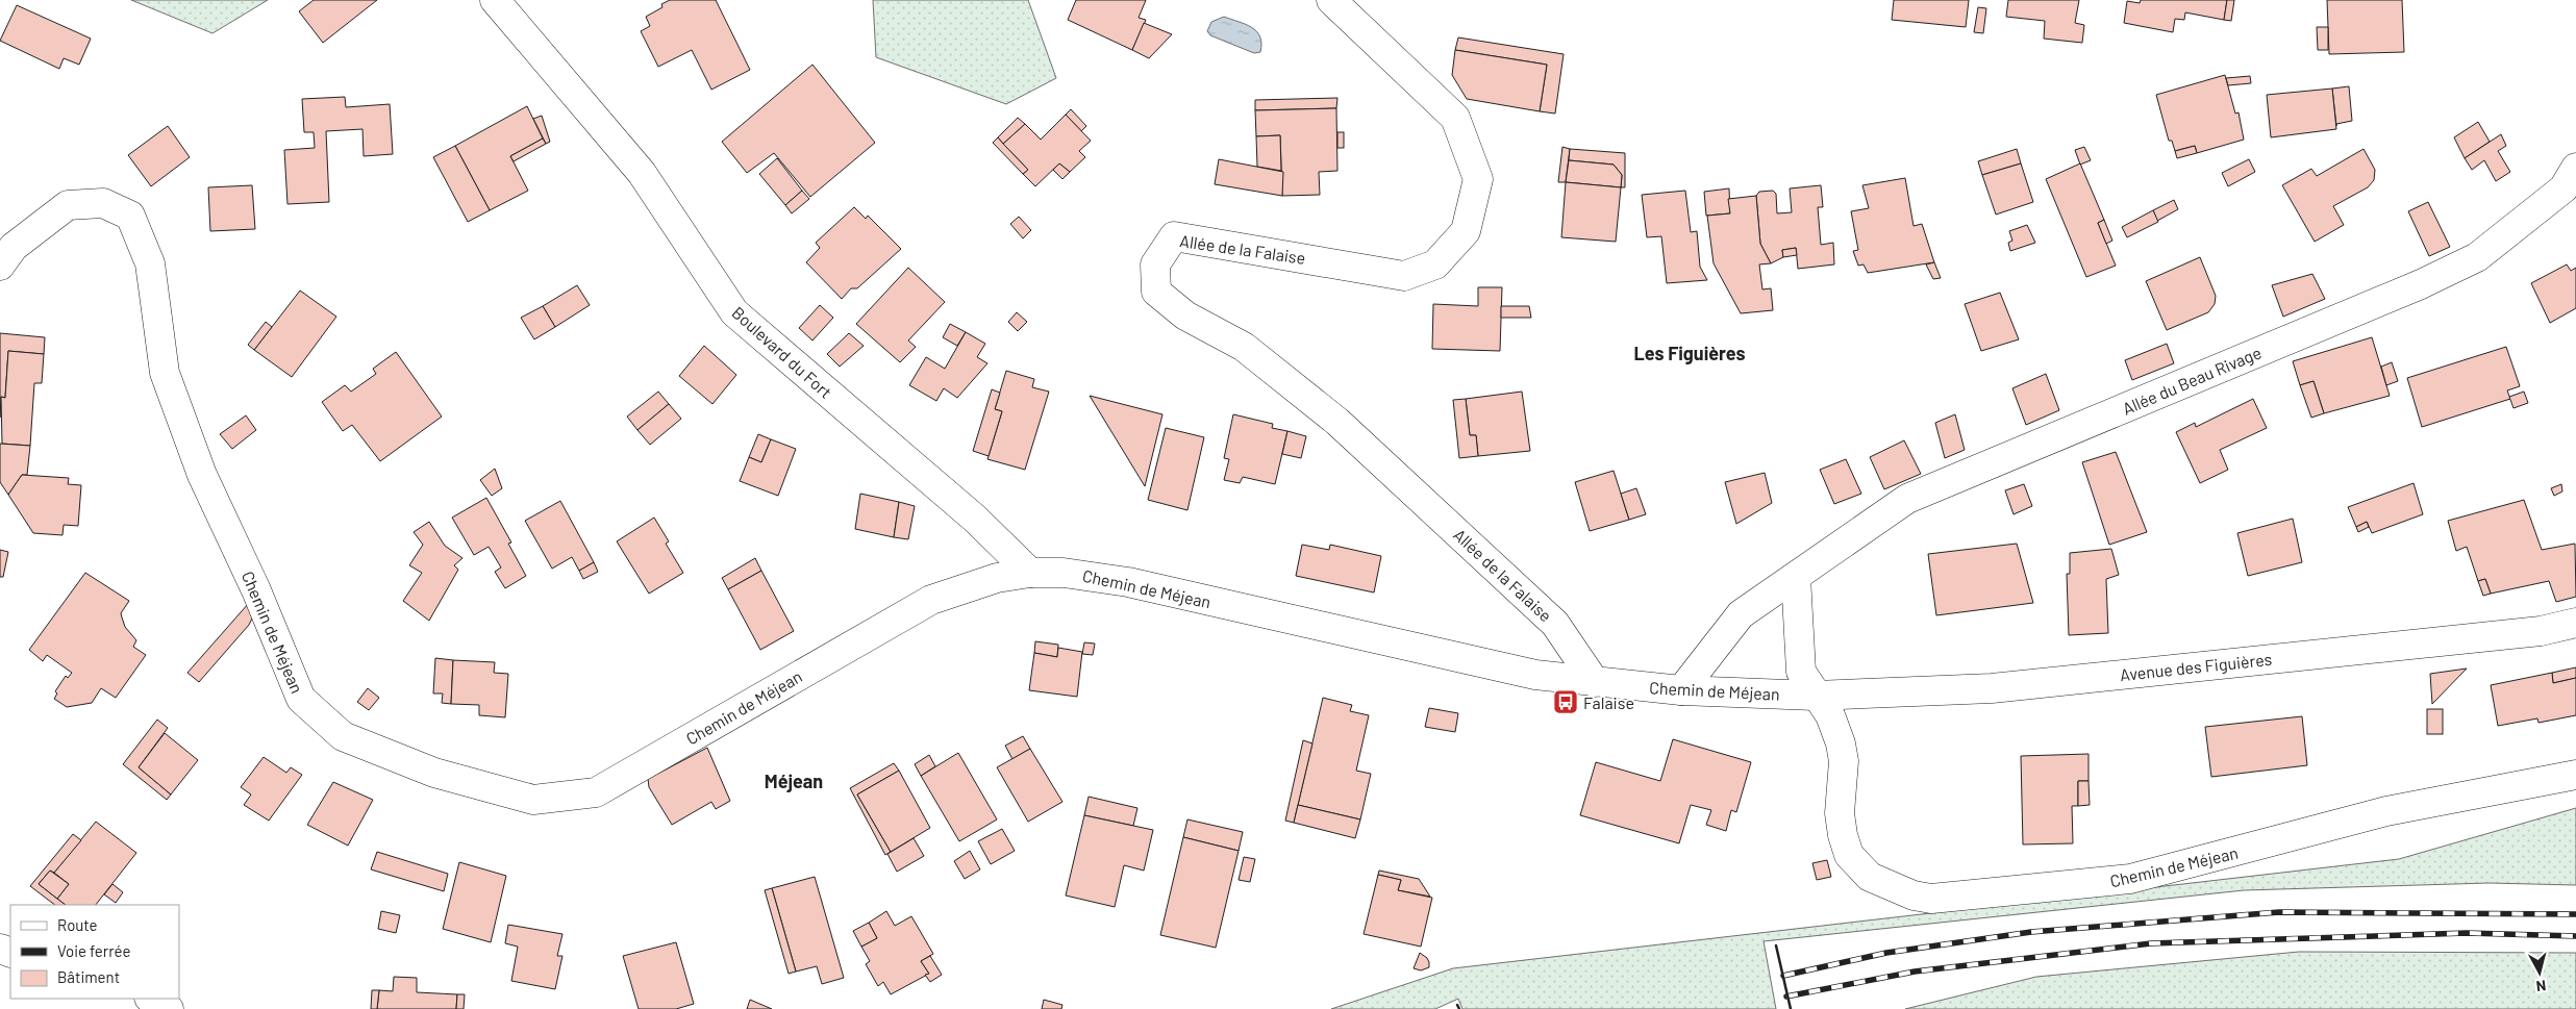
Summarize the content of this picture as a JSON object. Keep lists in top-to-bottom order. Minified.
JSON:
{"streets":{"street":["Allée de la Falaise","Boulevard du Fort","Allée du Beau Rivage","Chemin de Méjean","Avenue des Figuières"]},"crossings":[["Allée de la Falaise","Chemin de Méjean"],["Boulevard du Fort","Chemin de Méjean"],["Allée du Beau Rivage","Chemin de Méjean"],["Chemin de Méjean","Avenue des Figuières"]],"districts":["Les Figuières","Méjean"],"places":{"bus stop":["Falaise"]},"legend":["Route","Voie ferrée","Bâtiment"],"north":"bottom"}
